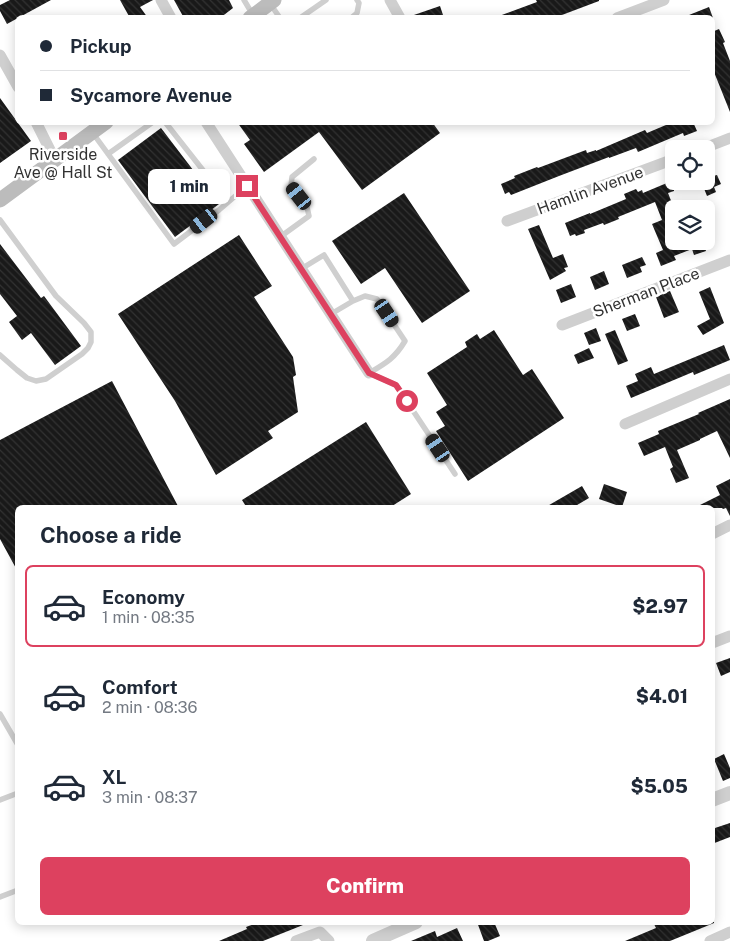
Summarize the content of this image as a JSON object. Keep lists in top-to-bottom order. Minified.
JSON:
{"streets":{"street":["Hamlin Avenue","Sherman Place"]},"places":{"transit":["Riverside Ave @ Hall St"]},"page":{"banner":["Pickup","Sycamore Avenue"],"bubble":"1 min","heading":"Choose a ride","list":[{"name":"Economy","note":"1 min · 08:35","value":"$2.97"},{"name":"Comfort","note":"2 min · 08:36","value":"$4.01"},{"name":"XL","note":"3 min · 08:37","value":"$5.05"}],"buttons":"Confirm"}}
